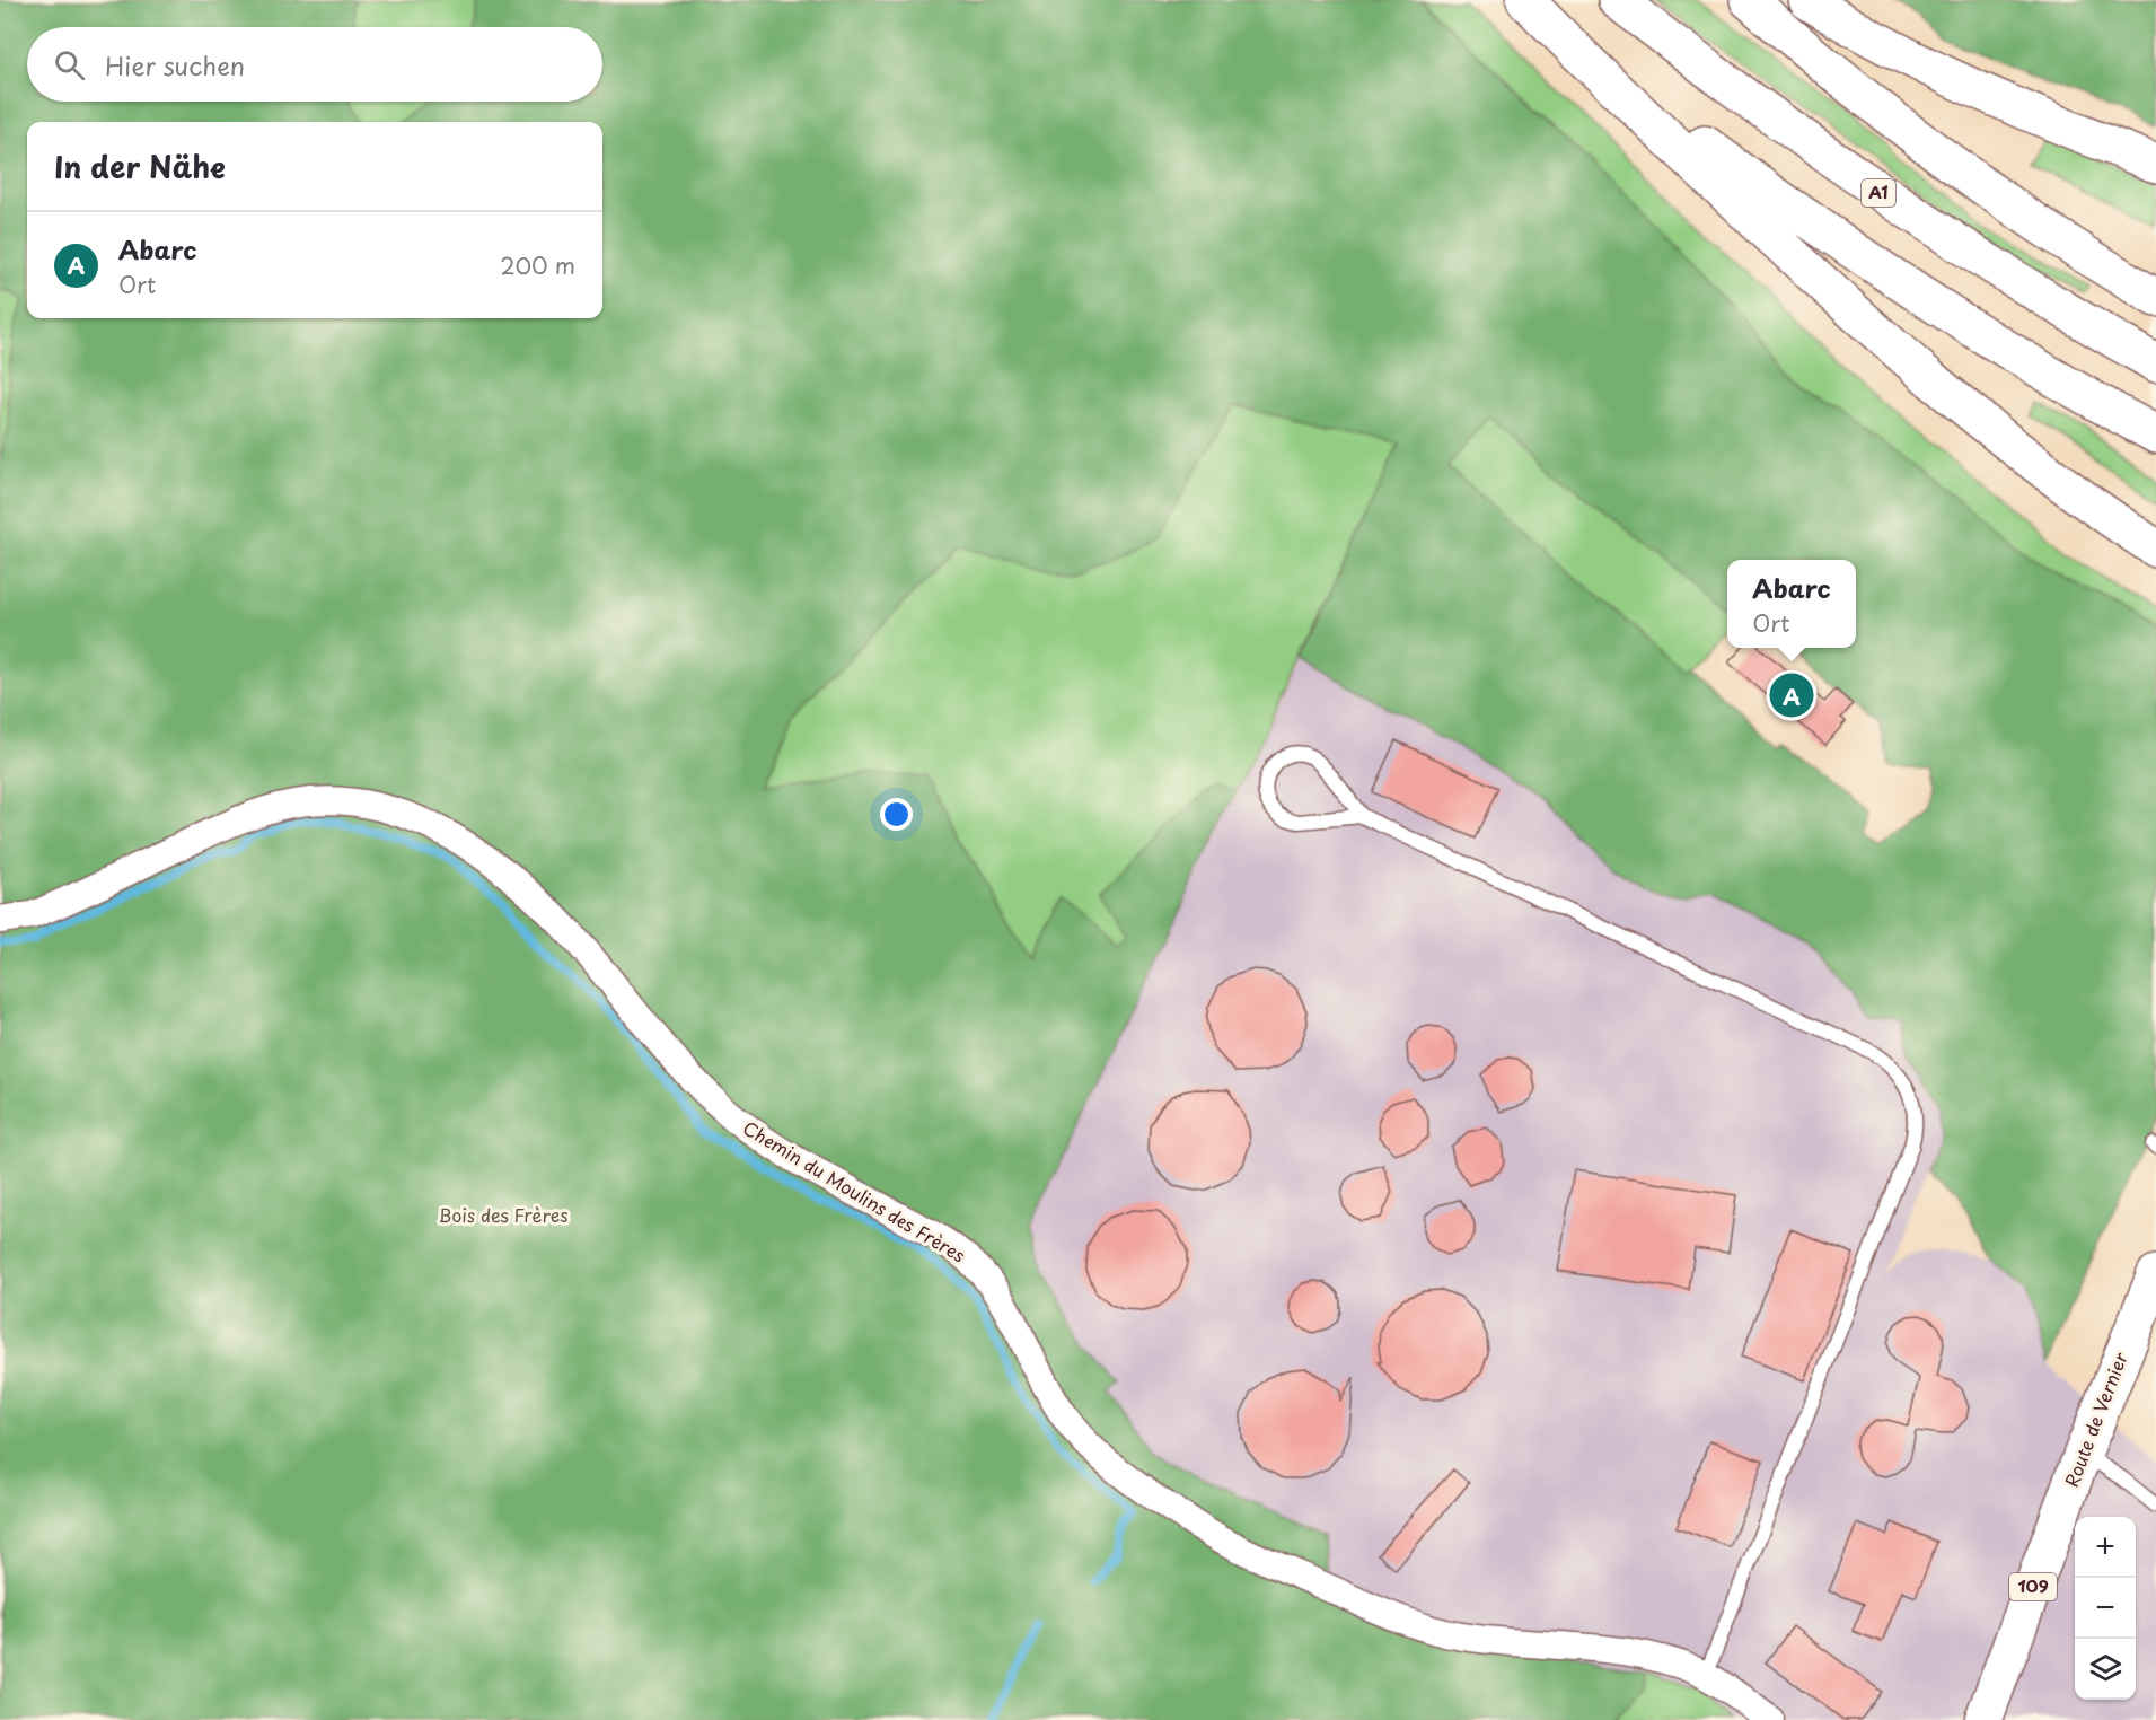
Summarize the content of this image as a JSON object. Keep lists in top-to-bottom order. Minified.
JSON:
{"streets":{"main road":["A1","Route de Vernier","109"],"street":["Chemin du Moulins des Frères"]},"parks":["Bois des Frères"],"page":{"search":"Hier suchen","heading":"In der Nähe","list":[{"mark":"A","name":"Abarc","note":"Ort","value":"200 m"}],"popup":["Abarc","Ort"],"pins":"A","map_buttons":["+","−"]}}
